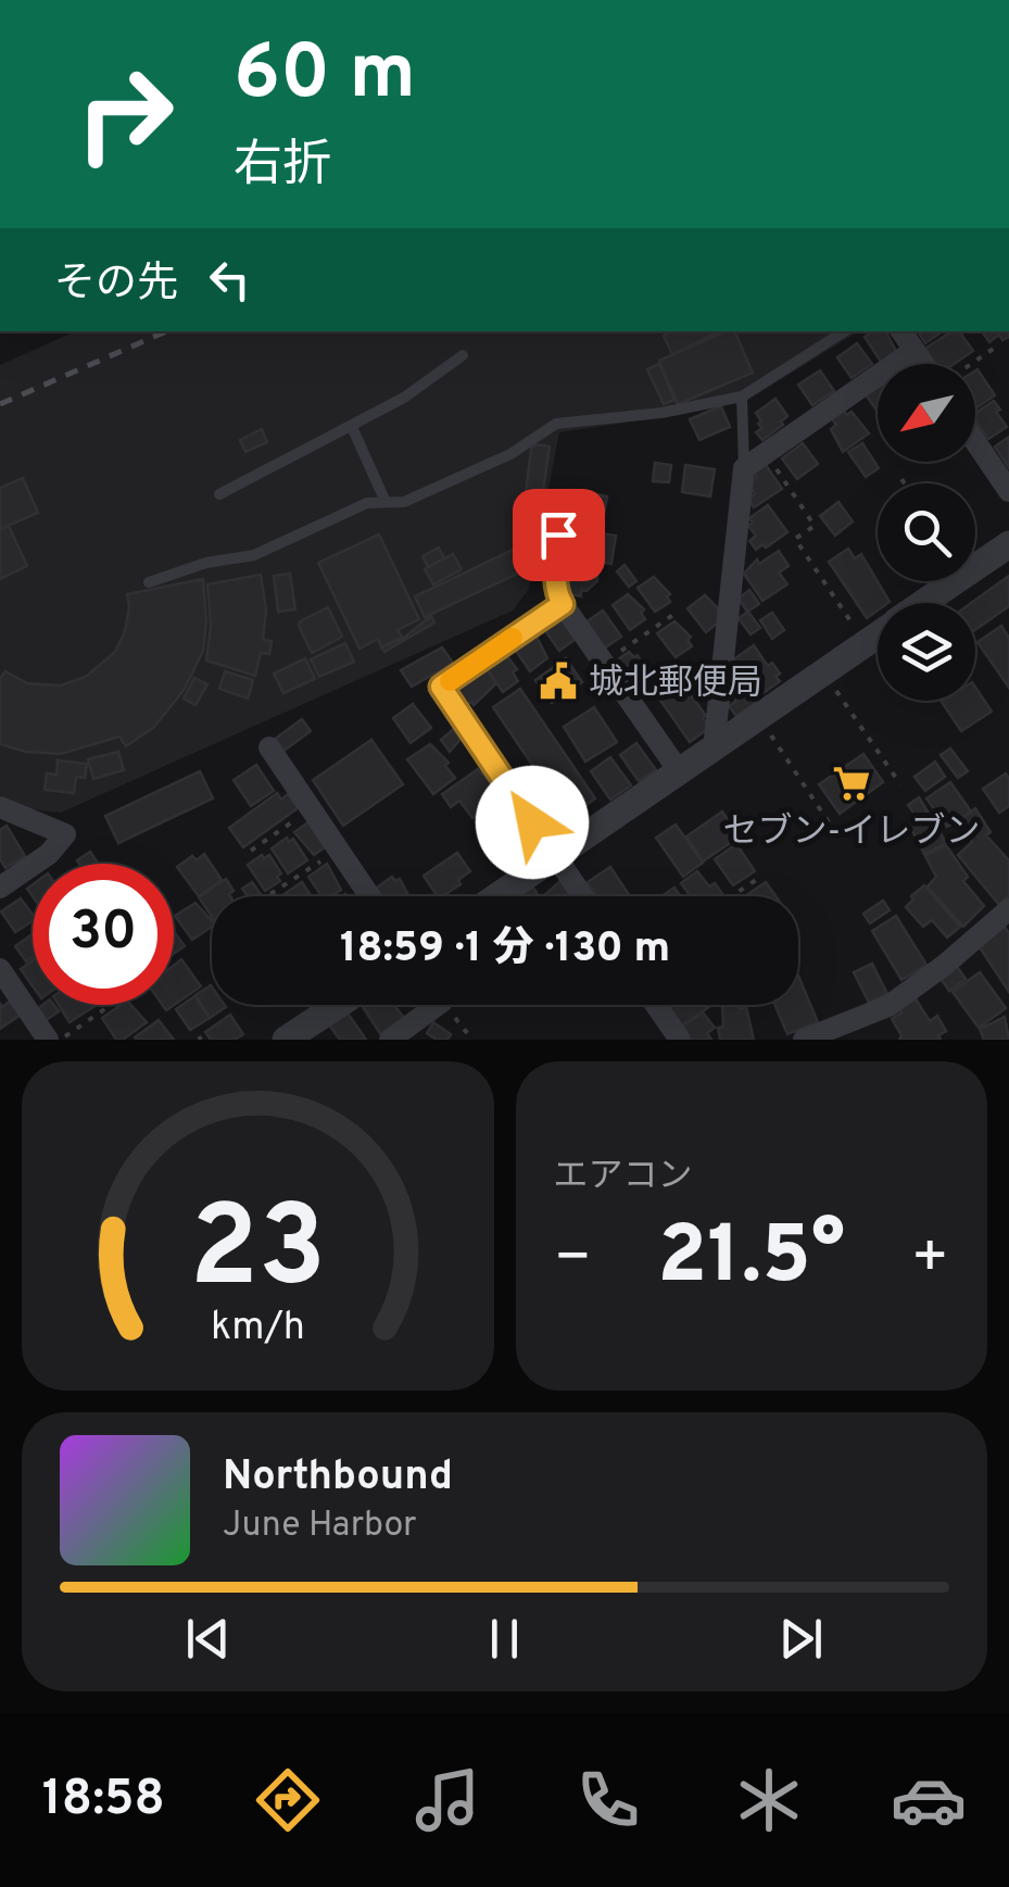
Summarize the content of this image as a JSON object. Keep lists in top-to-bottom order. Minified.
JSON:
{"places":{"public building":["城北郵便局"],"supermarket":["セブン-イレブン"]},"north":"bottom left","page":{"turn":["60 m","右折"],"then":"その先","limit":"30","trip":"18:59 · 1 分 · 130 m","tile":"エアコン","heat":["−","21.5°","+"],"song":["Northbound","June Harbor"],"tabs":"18:58","gauge":["23","km/h"]}}
